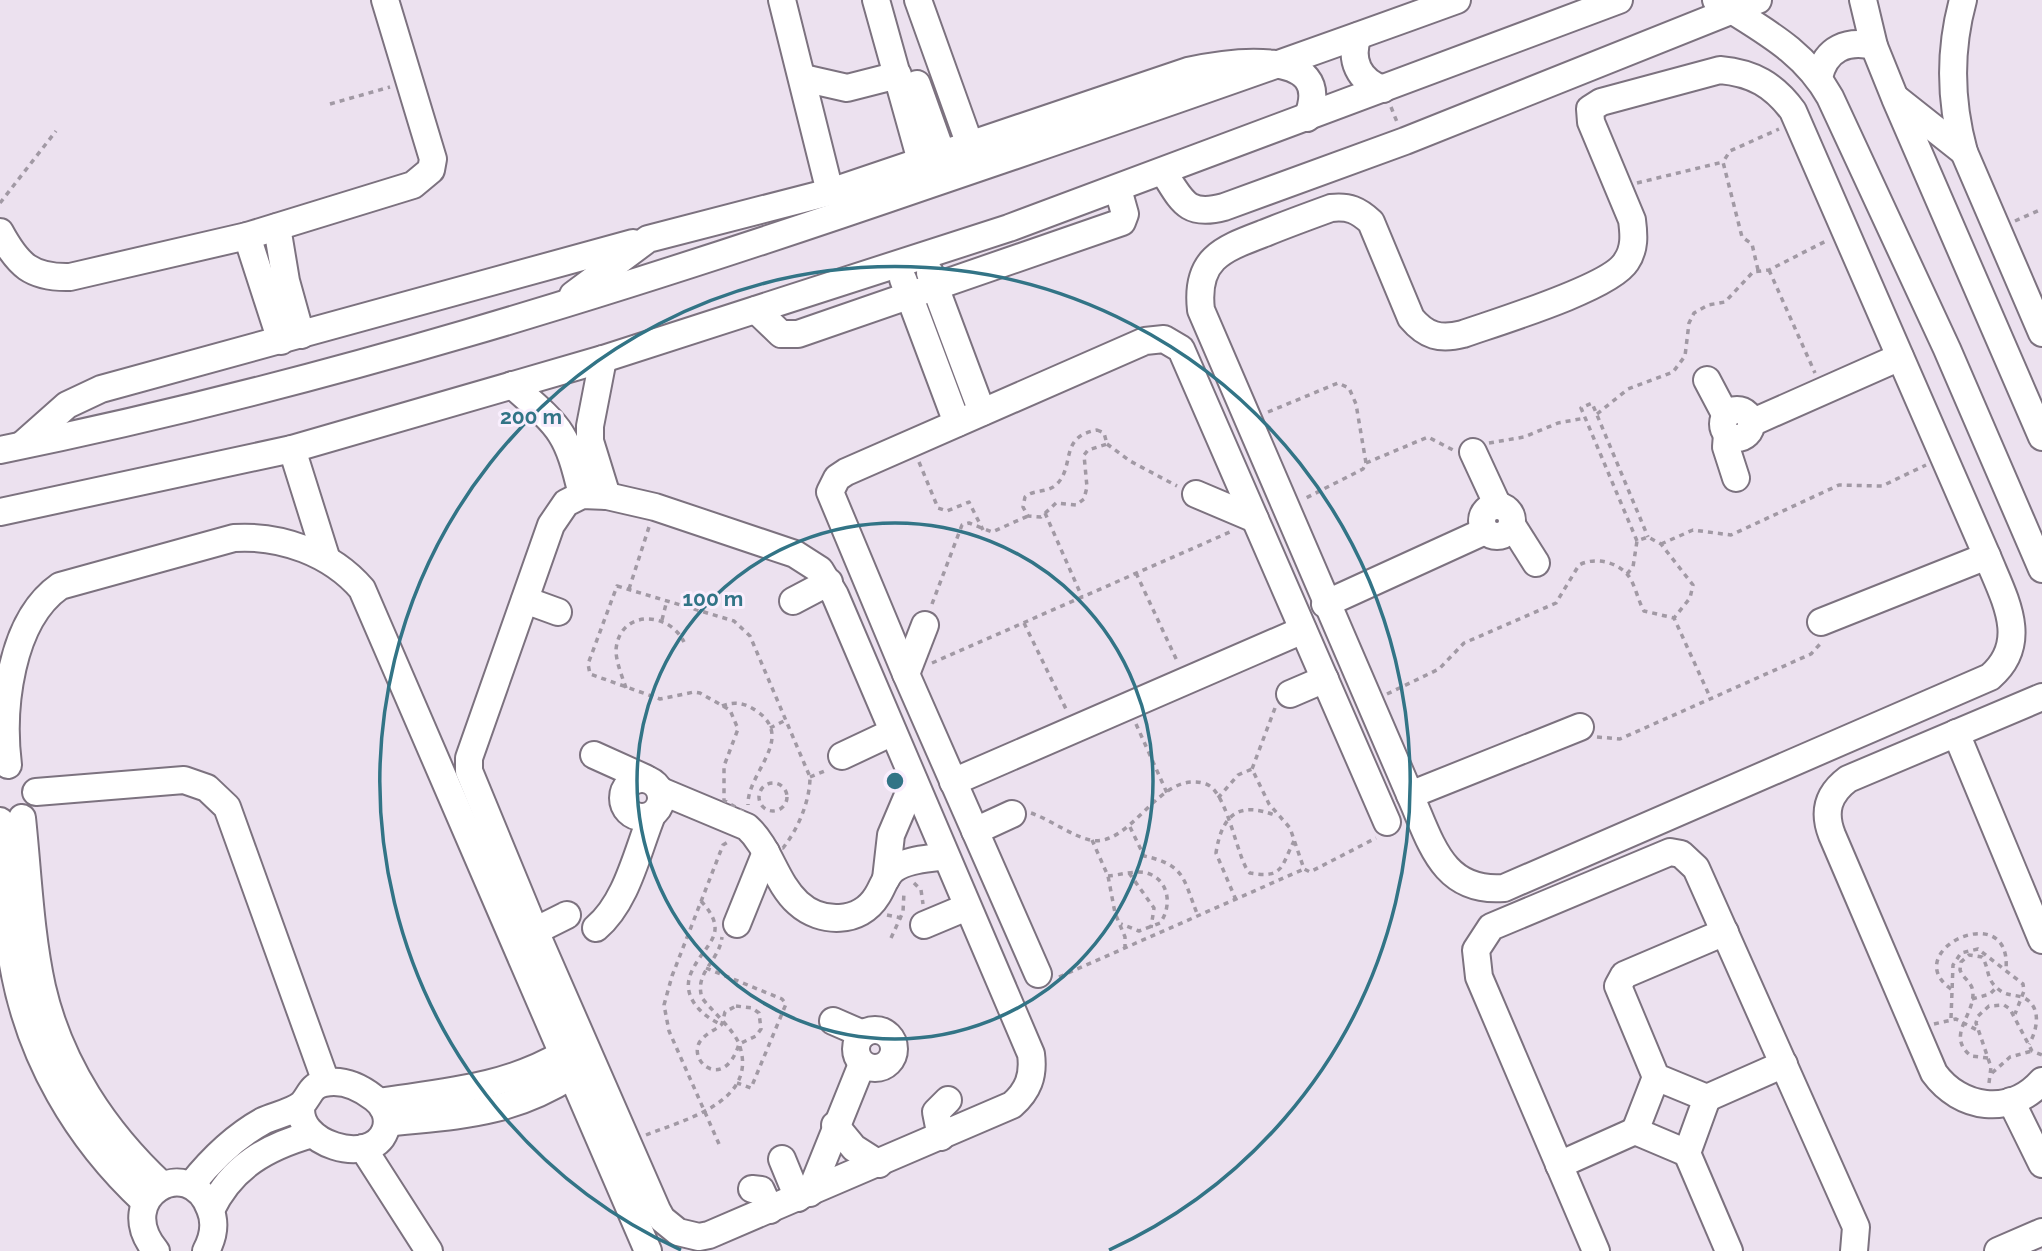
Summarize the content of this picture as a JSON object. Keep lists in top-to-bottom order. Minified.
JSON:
{"rings":["200 m","100 m"]}
